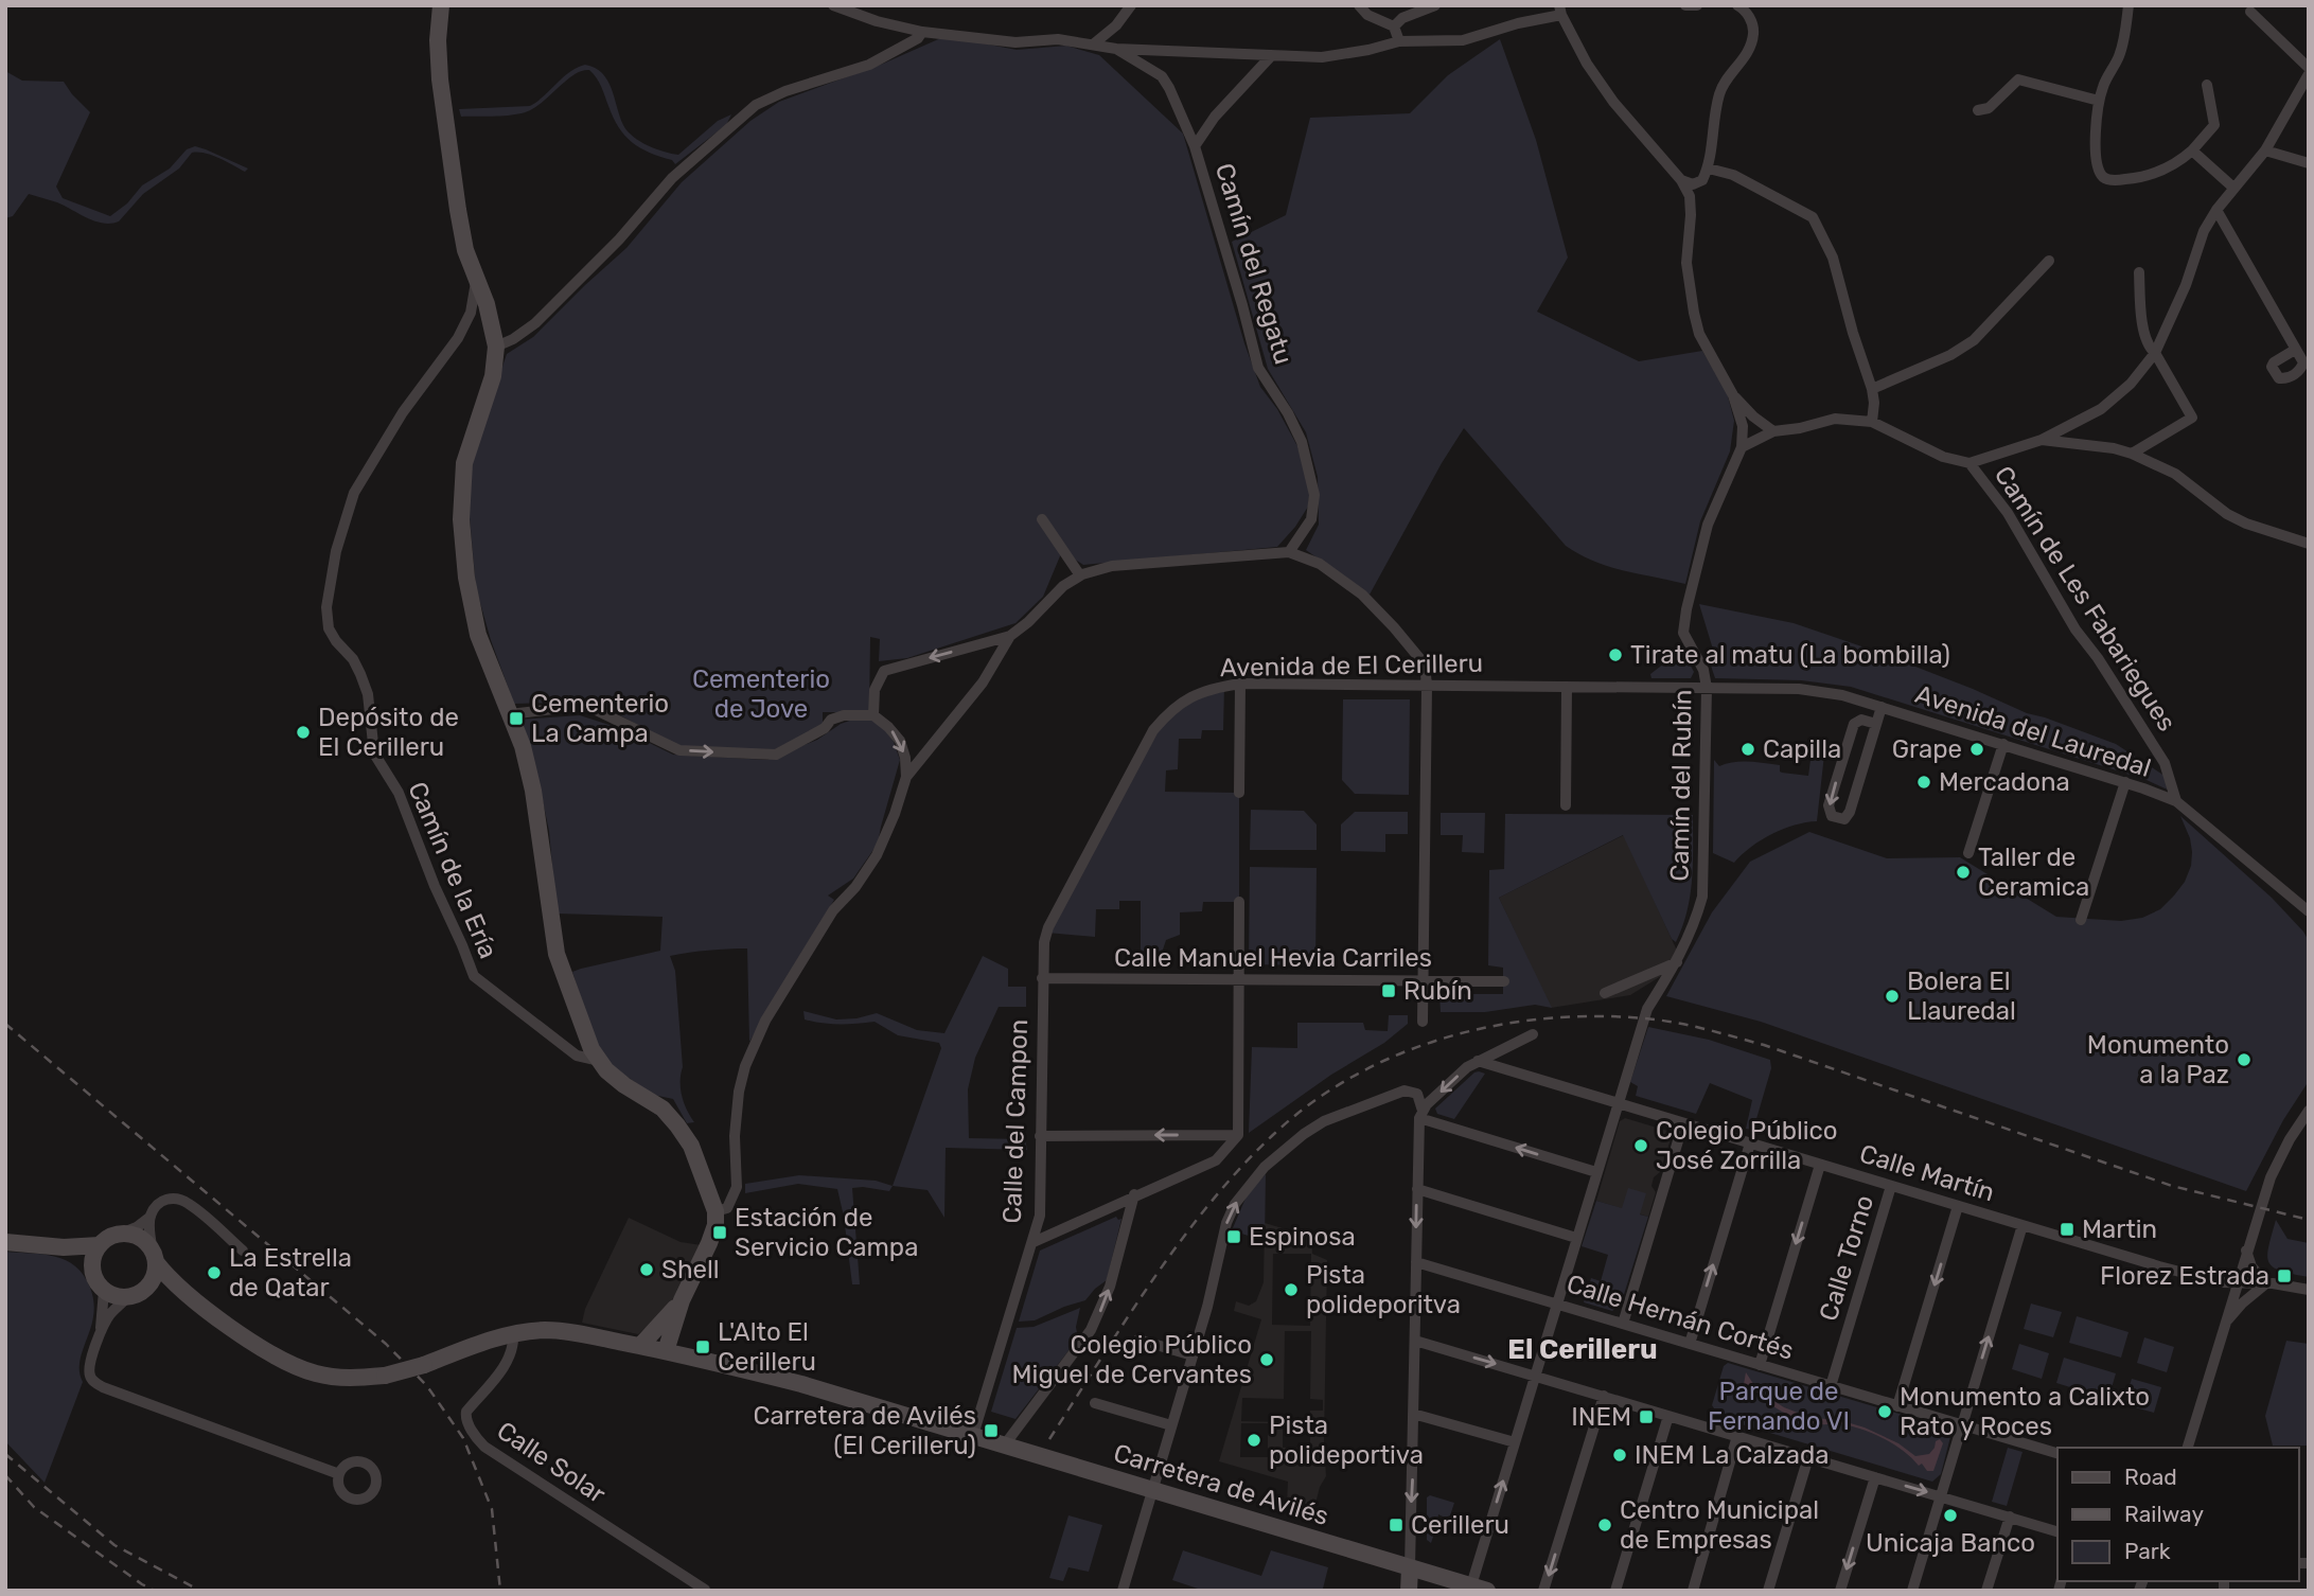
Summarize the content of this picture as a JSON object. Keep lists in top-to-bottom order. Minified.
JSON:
{"streets":{"street":["Camín del Regatu","Camín de Les Fabariegues","Avenida de El Cerilleru","Avenida del Lauredal","Camín del Rubín","Camín de la Ería","Calle Manuel Hevia Carriles","Calle del Campon","Calle Martín","Calle Torno","Calle Hernán Cortés","Calle Solar","Carretera de Avilés"]},"crossings":[["Camín de Les Fabariegues","Avenida del Lauredal"],["Avenida de El Cerilleru","Avenida del Lauredal"],["Avenida de El Cerilleru","Camín del Rubín"],["Avenida de El Cerilleru","Calle Manuel Hevia Carriles"],["Avenida de El Cerilleru","Calle del Campon"],["Avenida del Lauredal","Camín del Rubín"],["Camín del Rubín","Calle Martín"],["Camín del Rubín","Calle Hernán Cortés"],["Camín del Rubín","Carretera de Avilés"],["Calle Manuel Hevia Carriles","Calle del Campon"],["Calle del Campon","Carretera de Avilés"],["Calle Martín","Calle Torno"],["Calle Torno","Calle Hernán Cortés"],["Calle Solar","Carretera de Avilés"]],"districts":["El Cerilleru"],"parks":["Cementerio de Jove","Parque de Fernando VI"],"places":{"other":["Tirate al matu (La bombilla)","Depósito de El Cerilleru","Capilla","Grape","Mercadona","Taller de Ceramica","Bolera El Llauredal","Monumento a la Paz","Colegio Público José Zorrilla","Shell","La Estrella de Qatar","Pista polideporitva","Colegio Público Miguel de Cervantes","Monumento a Calixto Rato y Roces","Pista polideportiva","INEM La Calzada","Unicaja Banco","Centro Municipal de Empresas"],"transit":["Cementerio La Campa","Rubín","Martin","Estación de Servicio Campa","Espinosa","Florez Estrada","L'Alto El Cerilleru","INEM","Carretera de Avilés (El Cerilleru)","Cerilleru"]},"legend":["Road","Railway","Park"]}
